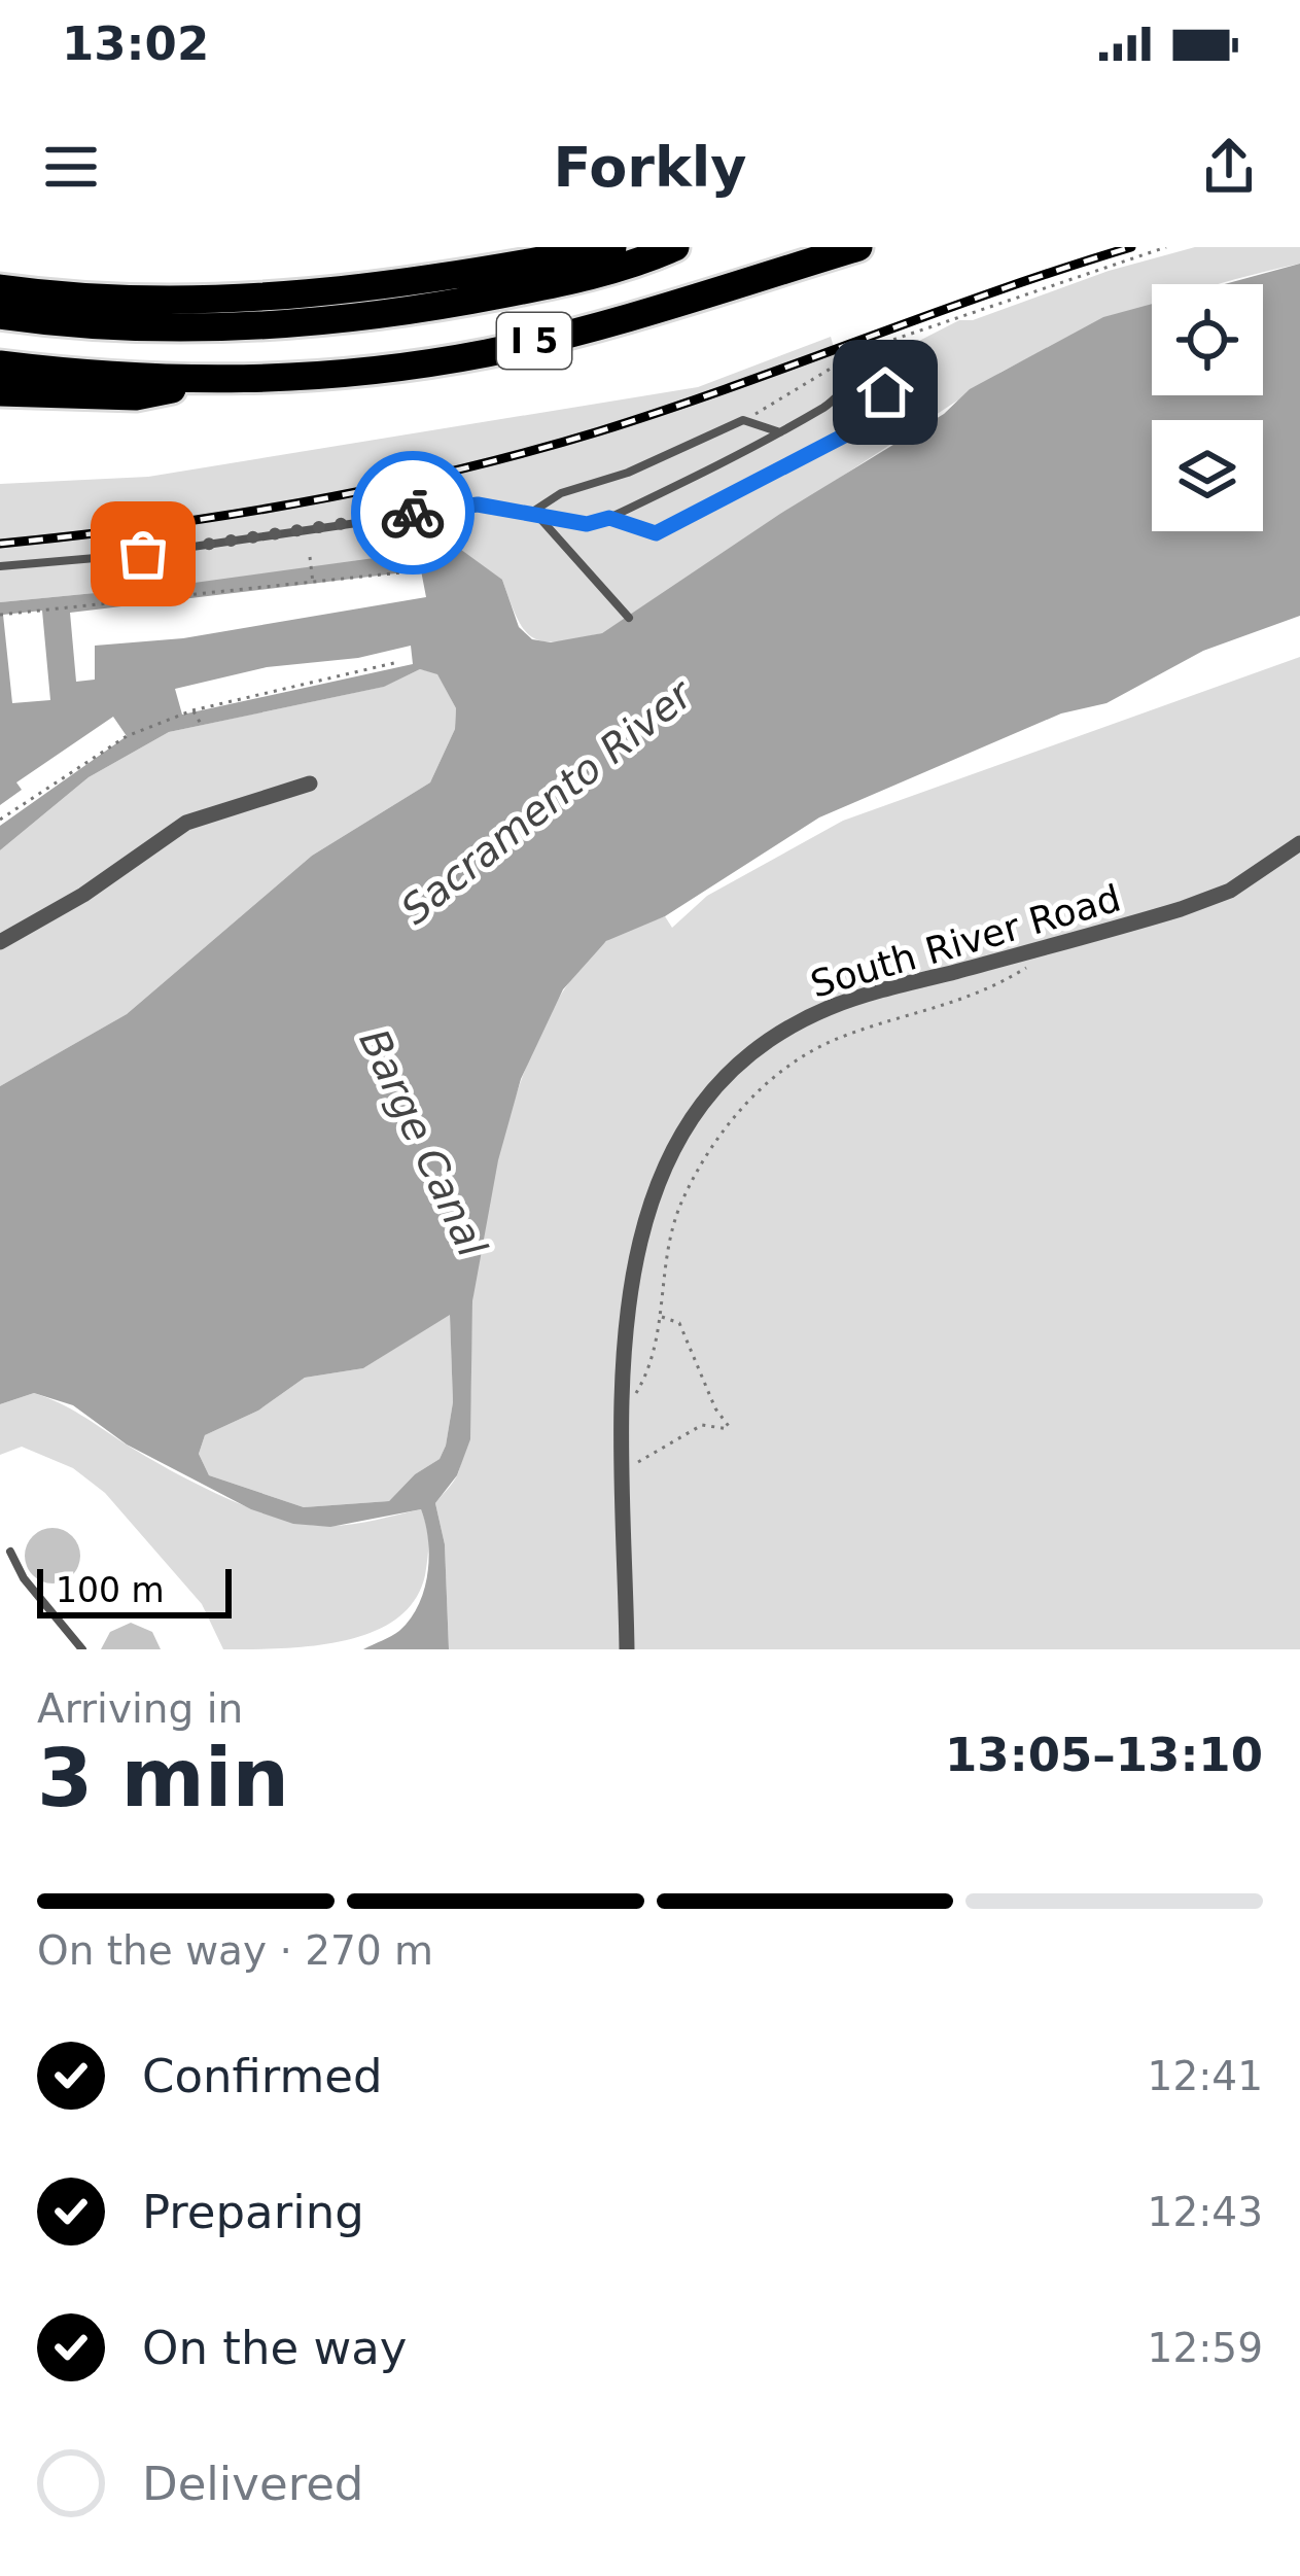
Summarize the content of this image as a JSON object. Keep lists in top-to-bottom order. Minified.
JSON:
{"streets":{"highway":["I 5"],"street":["South River Road"]},"water":["Sacramento River","Barge Canal"],"scale_bar":"100 m","page":{"status":"13:02","header":"Forkly","scale":"100 m","heading":["3 min","Arriving in","13:05–13:10"],"bar":"On the way · 270 m","list":[["Confirmed","12:41"],["Preparing","12:43"],["On the way","12:59"],"Delivered"]}}
